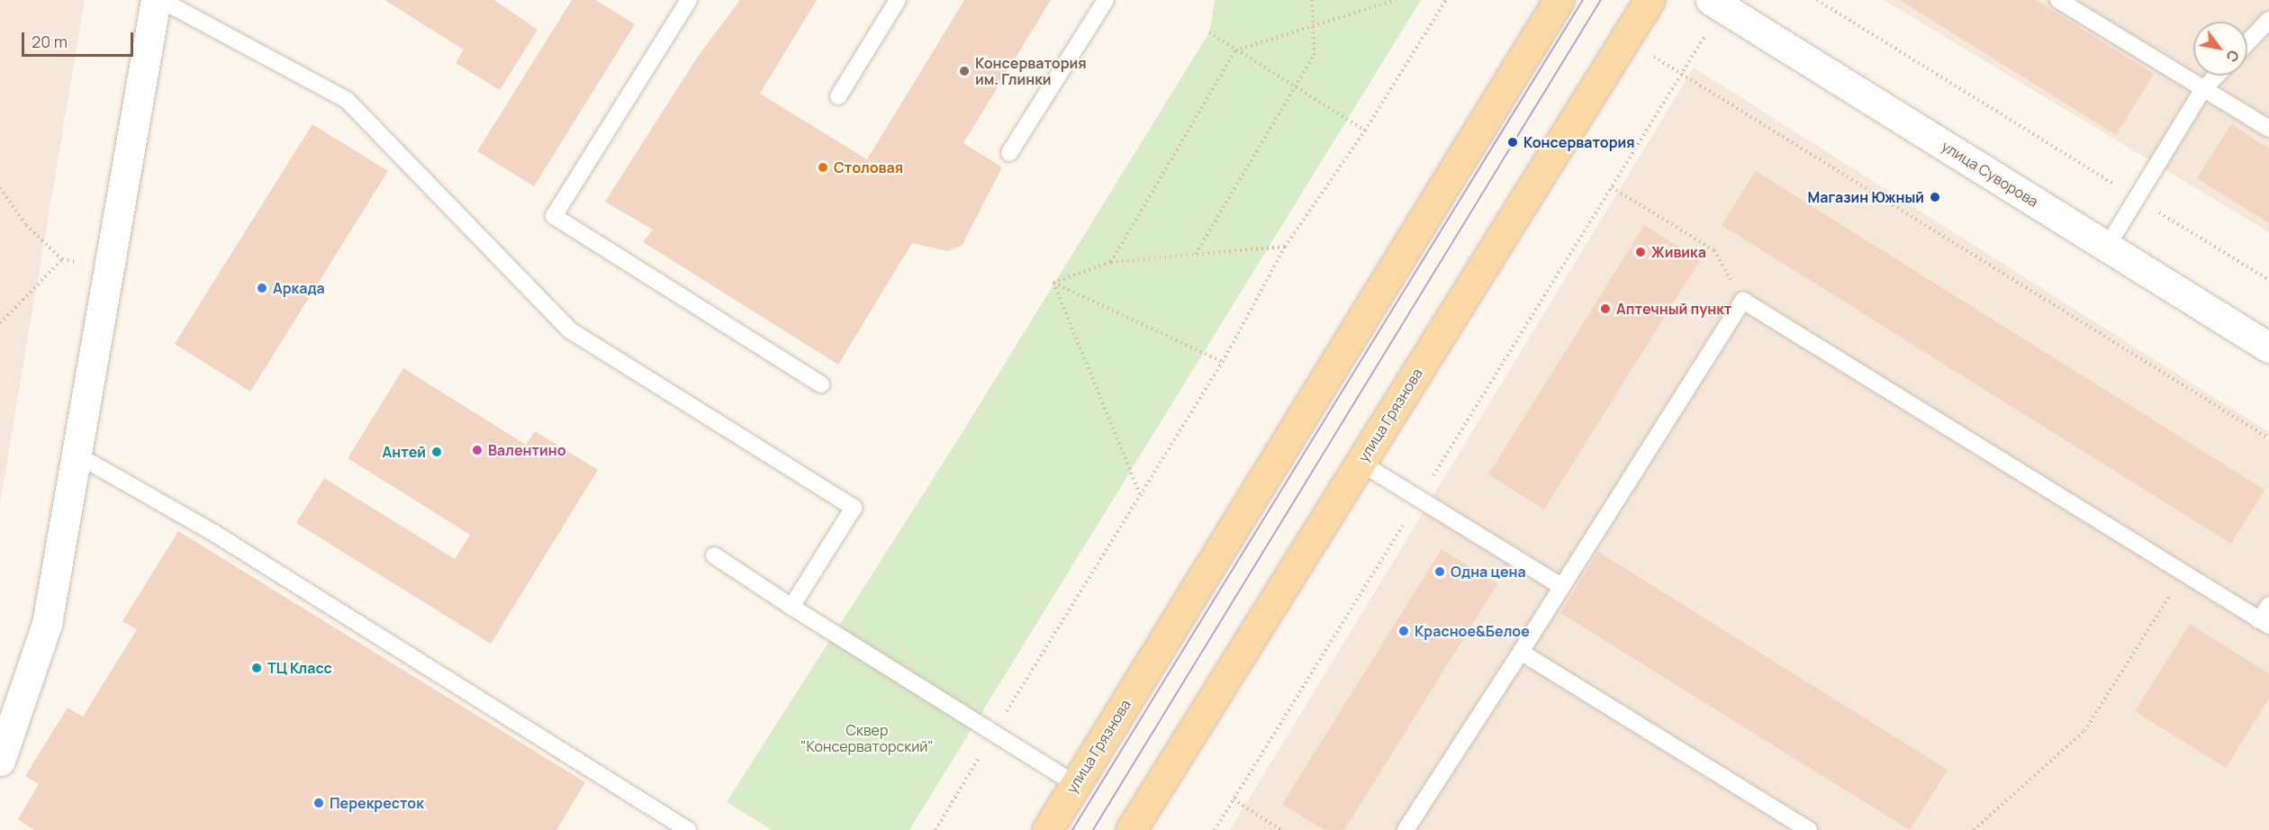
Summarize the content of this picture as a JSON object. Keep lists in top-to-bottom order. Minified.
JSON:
{"streets":{"main road":["улица Грязнова"],"street":["улица Суворова"]},"parks":["Сквер \"Консерваторский\""],"places":["Консерватория им. Глинки","Консерватория","Столовая","Магазин Южный","Живика","Аркада","Аптечный пункт","Валентино","Антей","Одна цена","Красное&Белое","ТЦ Класс","Перекресток"],"scale_bar":"20 m","north":"bottom right"}
